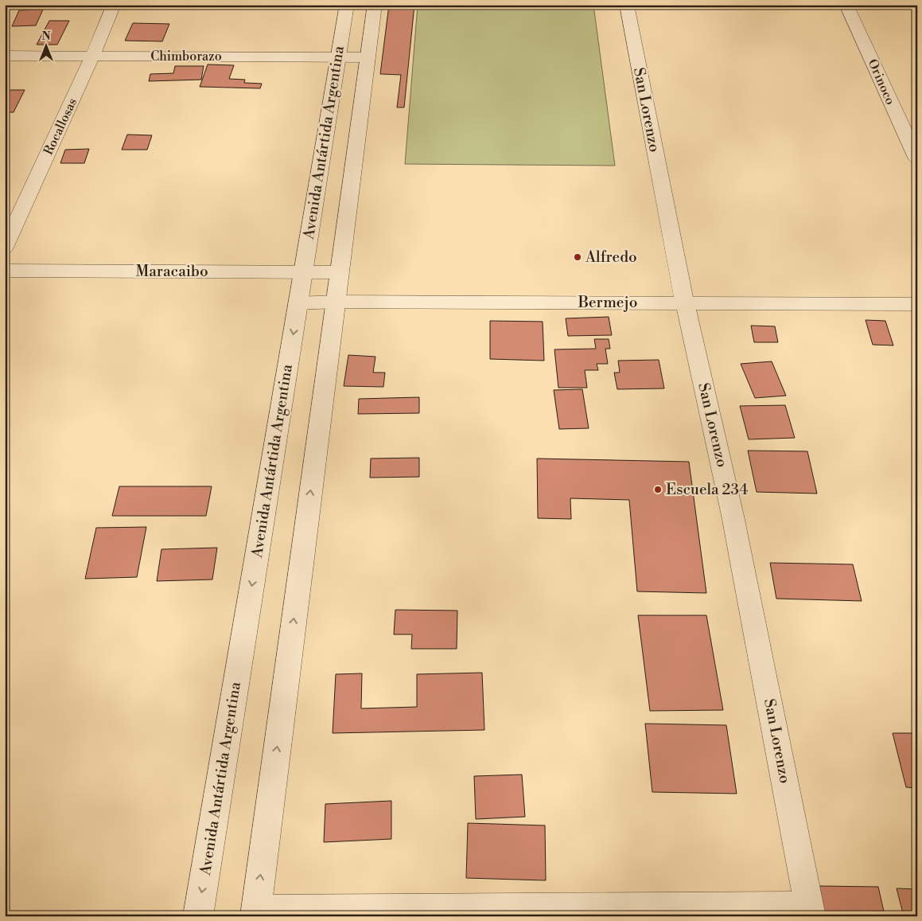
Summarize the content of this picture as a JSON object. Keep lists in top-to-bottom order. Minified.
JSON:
{"streets":{"street":["Chimborazo","Orinoco","San Lorenzo","Rocallosas","Avenida Antártida Argentina","Maracaibo","Bermejo"]},"crossings":[["Chimborazo","Rocallosas"],["Chimborazo","Avenida Antártida Argentina"],["San Lorenzo","Bermejo"],["Avenida Antártida Argentina","Maracaibo"],["Avenida Antártida Argentina","Bermejo"]],"places":["Alfredo","Escuela 234"],"north":"top"}
